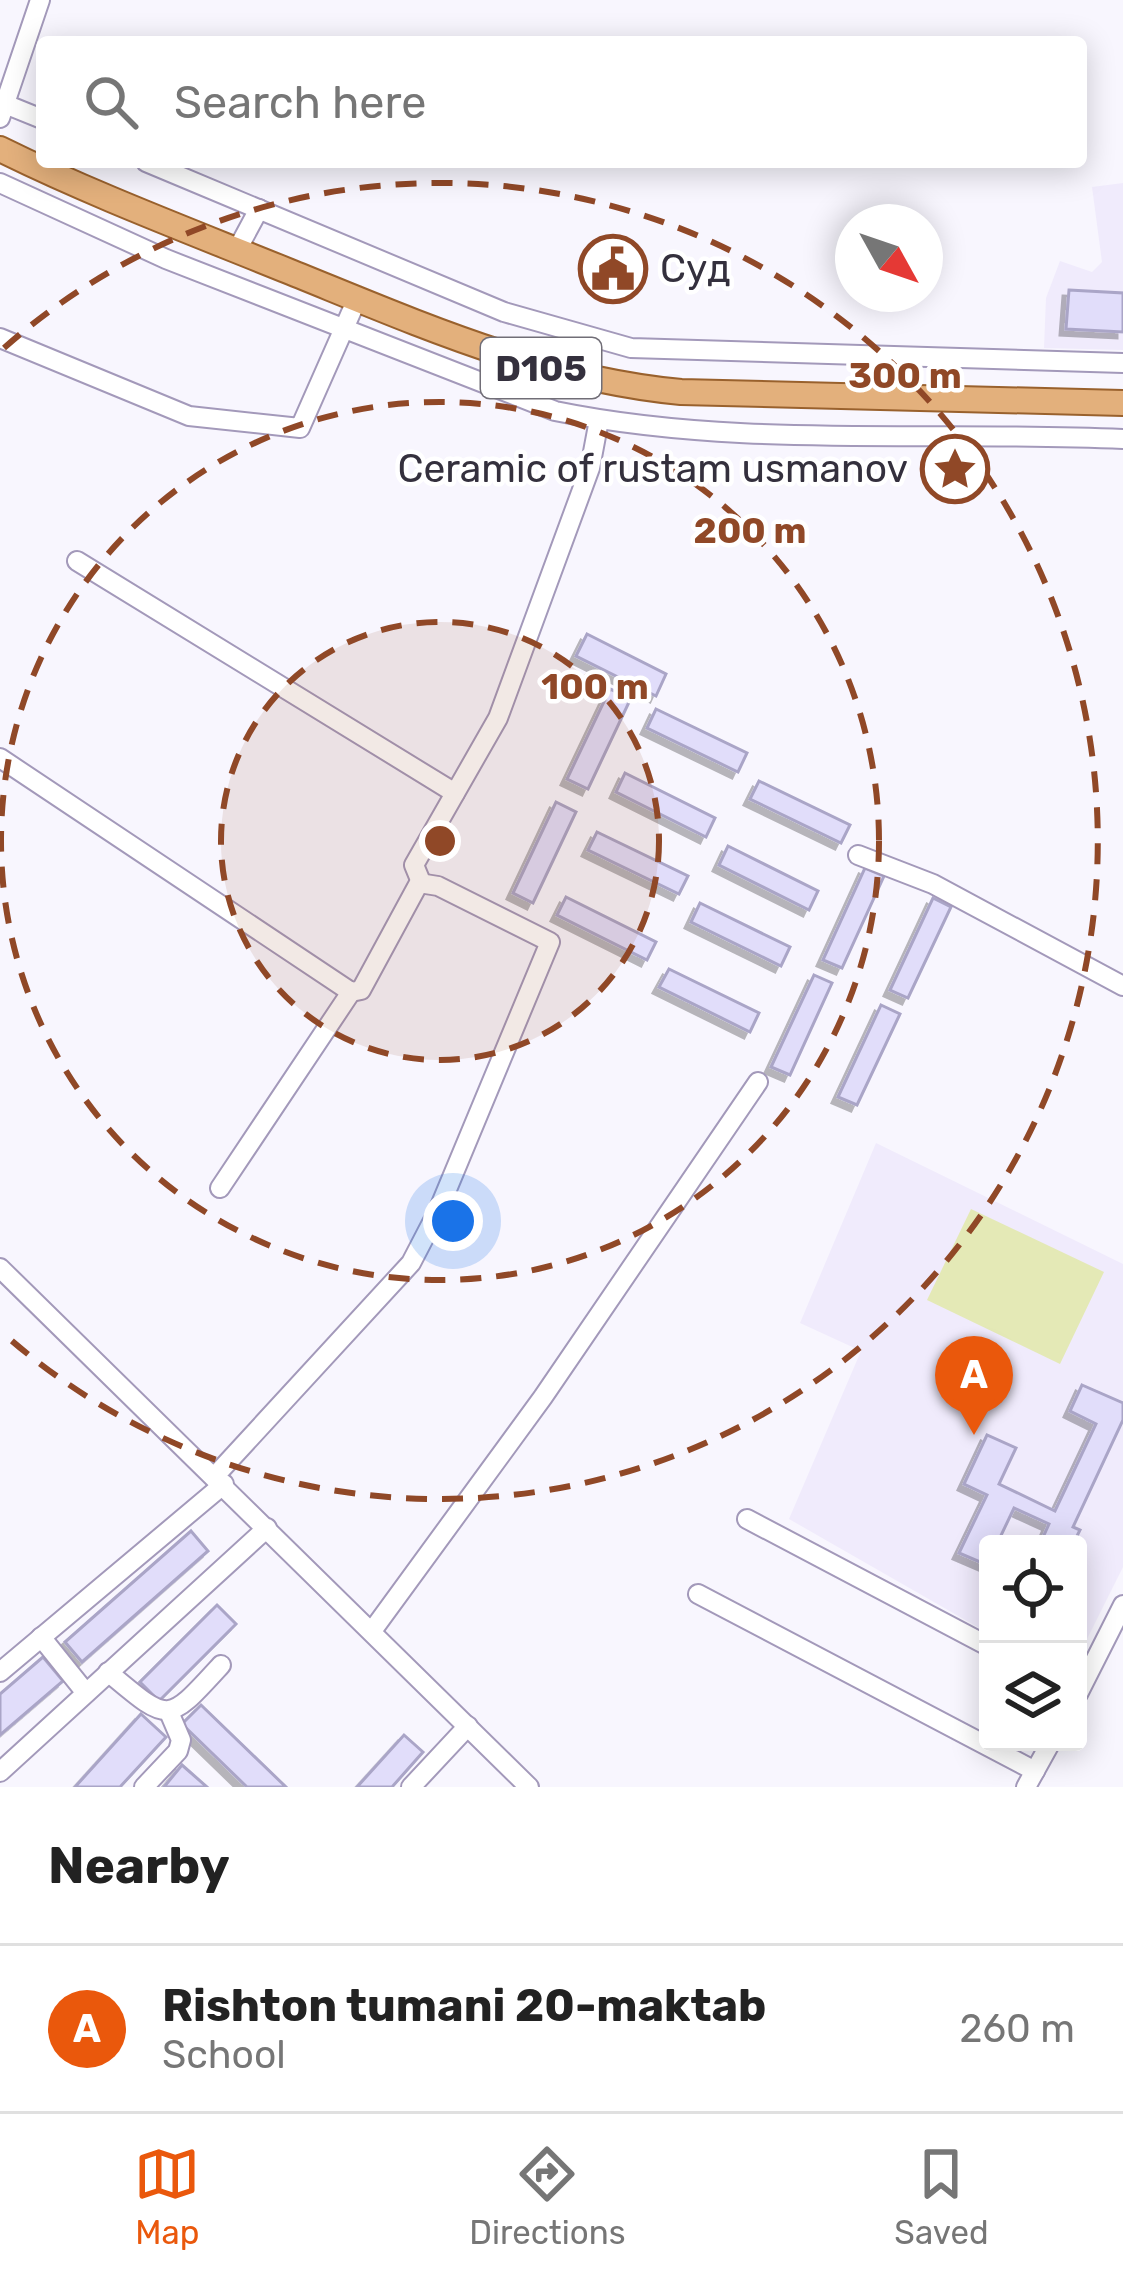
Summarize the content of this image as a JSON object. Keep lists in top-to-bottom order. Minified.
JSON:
{"streets":{"main road":["D105"]},"places":{"public building":["Суд"],"place":["Ceramic of rustam usmanov"]},"north":"bottom right","page":{"search":"Search here","pins":"A","heading":"Nearby","list":[{"mark":"A","name":"Rishton tumani 20-maktab","note":"School","value":"260 m"}],"nav":["Map","Directions","Saved"]},"rings":["300 m","200 m","100 m"]}
